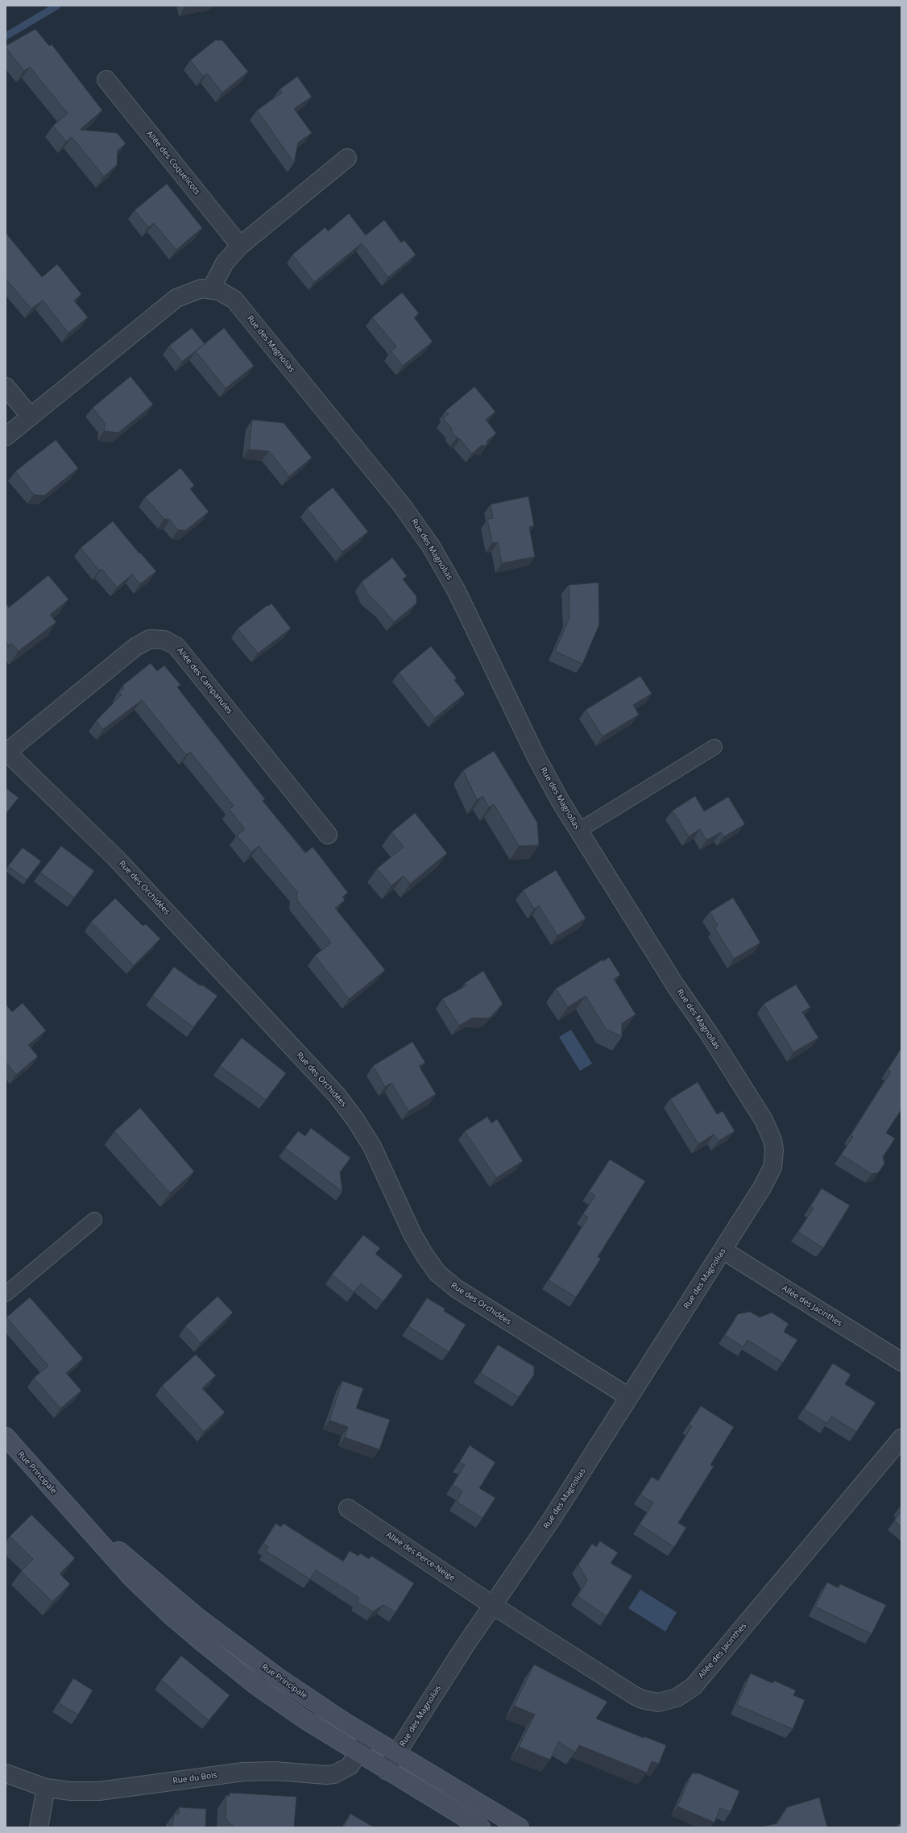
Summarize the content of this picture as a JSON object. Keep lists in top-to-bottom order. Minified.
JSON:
{"streets":{"street":["Allée des Coquelicots","Rue des Magnolias","Allée des Campanules","Rue des Orchidées","Allée des Jacinthes","Rue Principale","Allée des Perce-Neige","Rue du Bois"]},"crossings":[["Rue des Magnolias","Rue des Orchidées"],["Rue des Magnolias","Allée des Jacinthes"],["Rue des Magnolias","Rue Principale"],["Rue des Magnolias","Allée des Perce-Neige"],["Allée des Campanules","Rue des Orchidées"],["Allée des Jacinthes","Allée des Perce-Neige"],["Rue Principale","Rue du Bois"]]}
